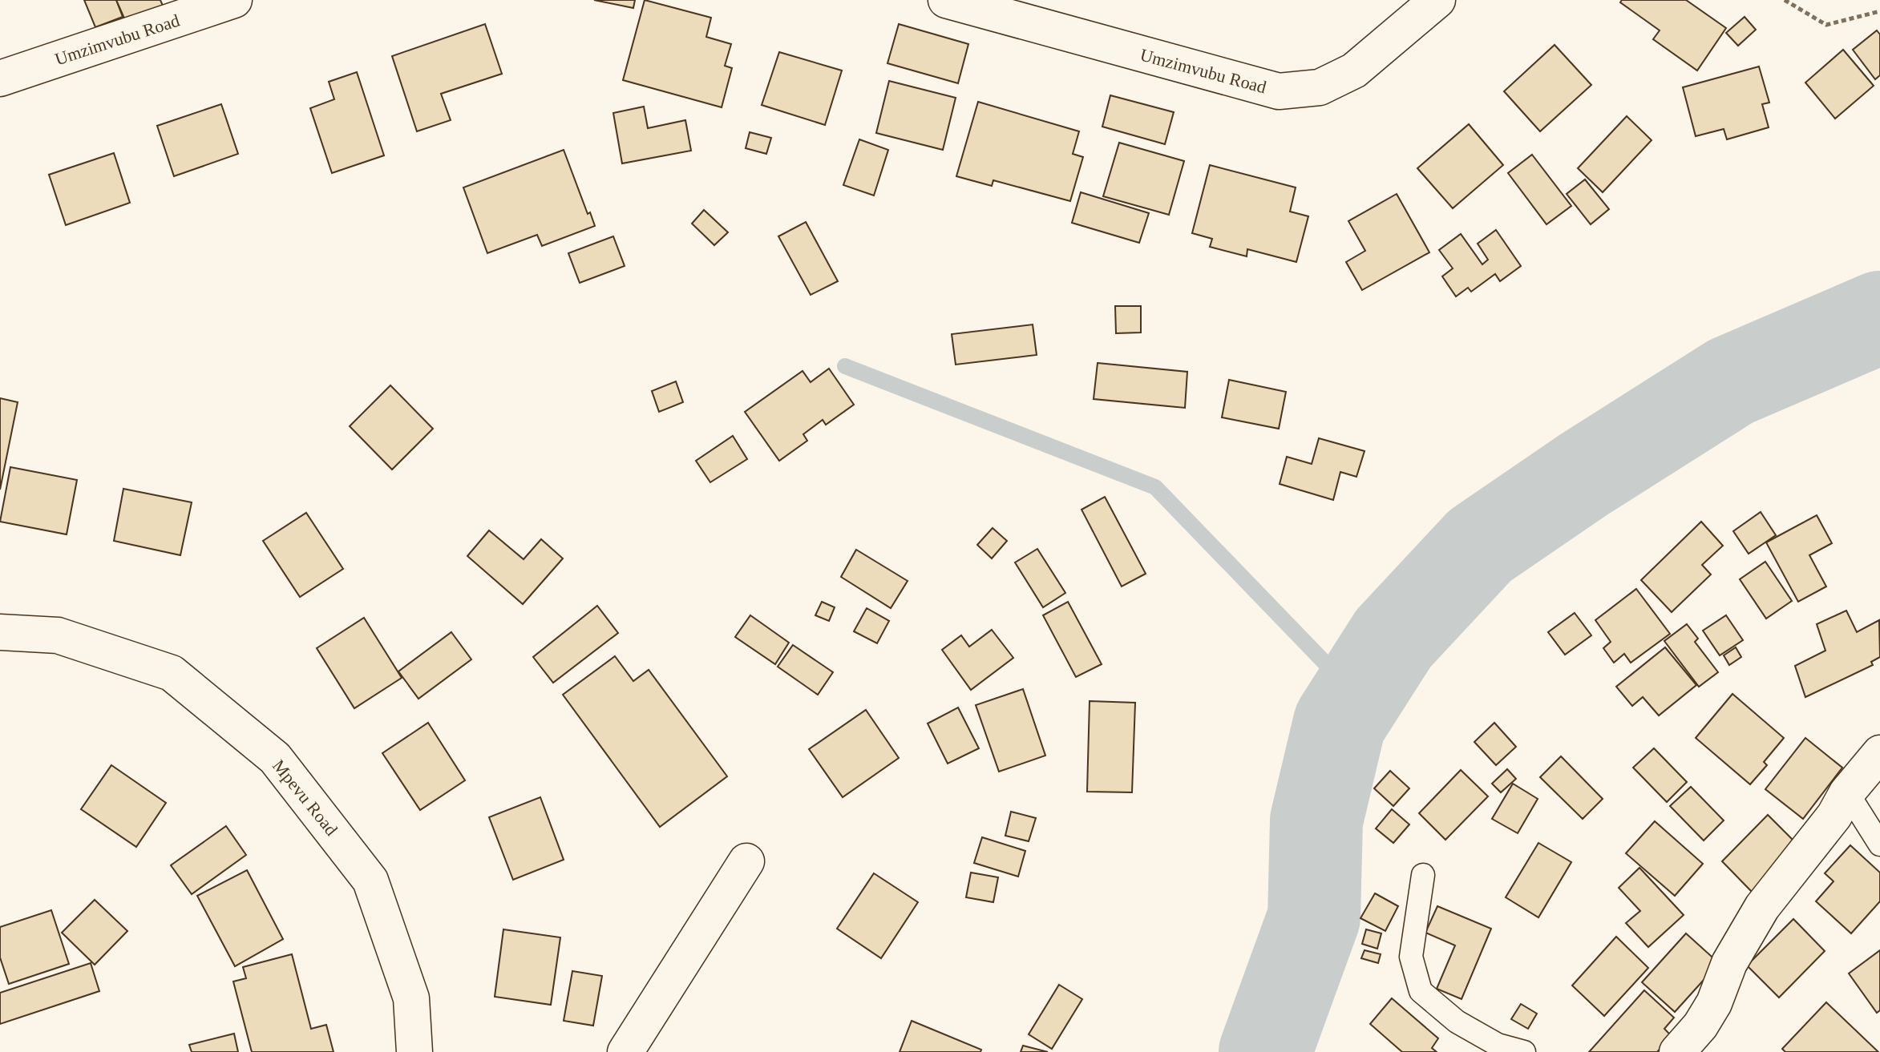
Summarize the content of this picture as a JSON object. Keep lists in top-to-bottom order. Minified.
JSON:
{"streets":{"street":["Umzimvubu Road","Mpevu Road"]}}
